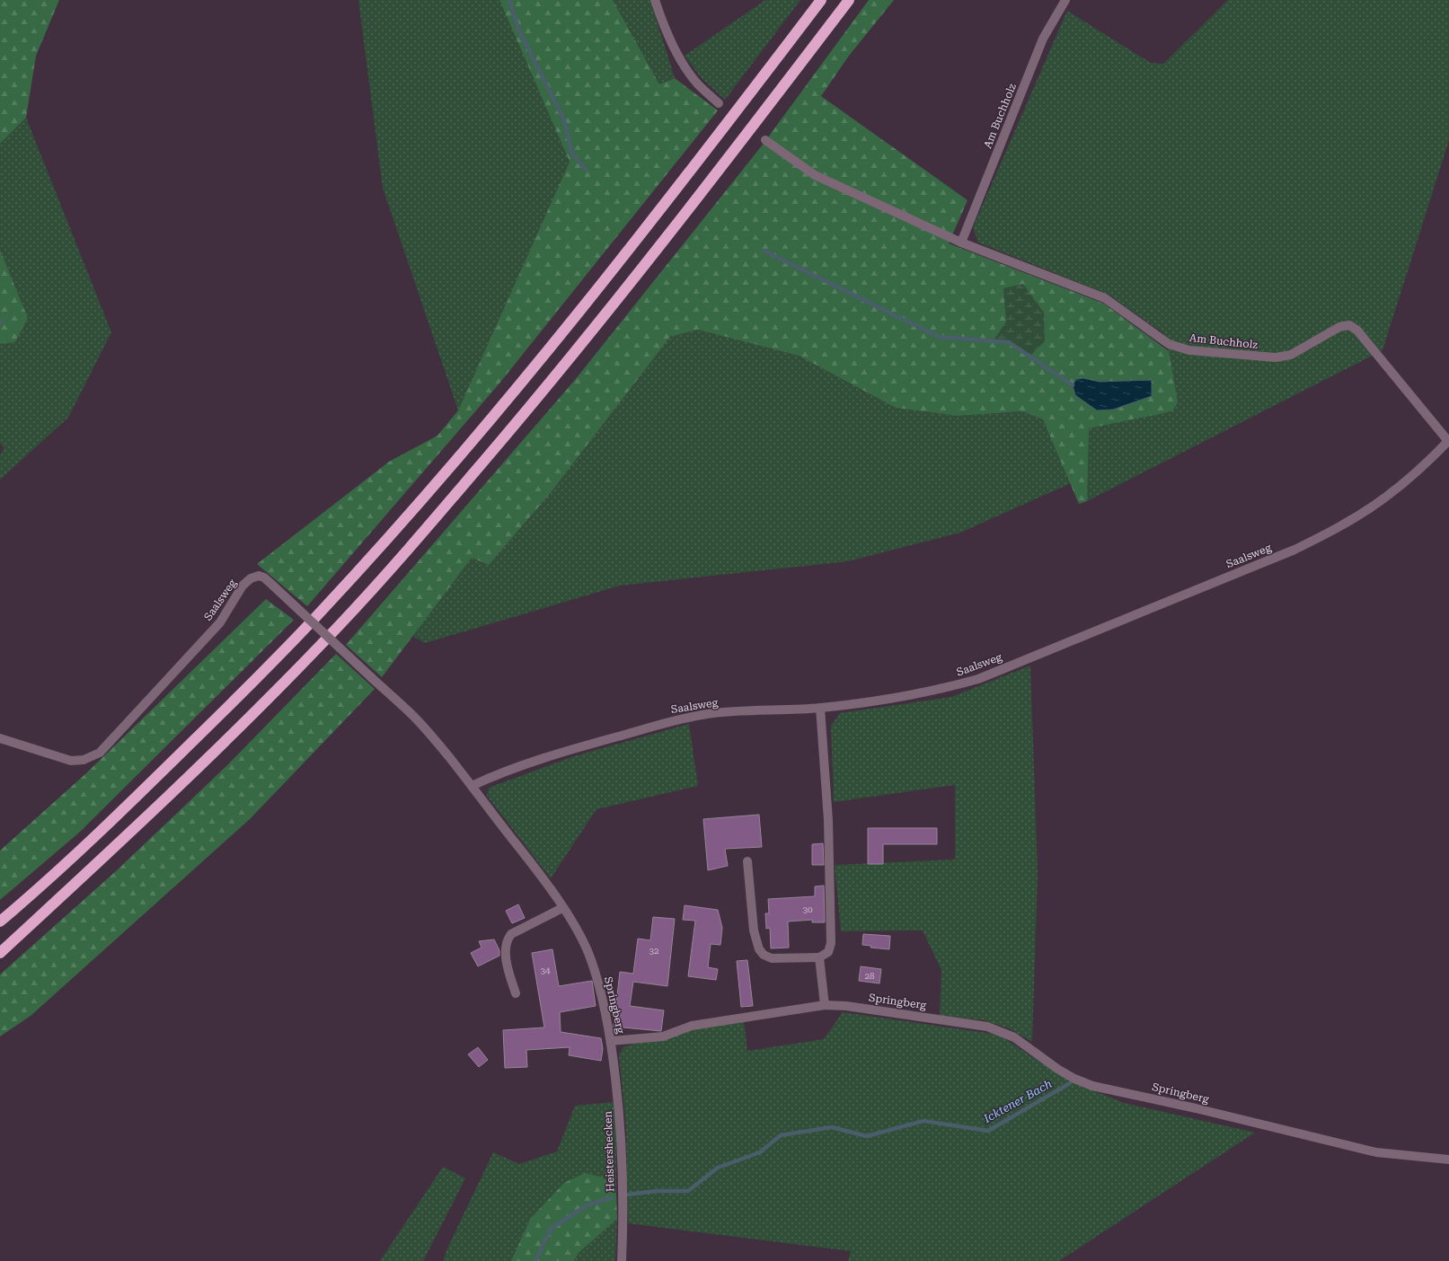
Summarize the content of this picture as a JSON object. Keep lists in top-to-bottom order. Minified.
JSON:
{"streets":{"street":["Am Buchholz","Saalsweg","Springberg","Heistershecken"]},"crossings":[["Am Buchholz","Saalsweg"],["Saalsweg","Springberg"],["Springberg","Heistershecken"]],"water":["Icktener Bach"],"house_numbers":["30","32","34","28"]}
